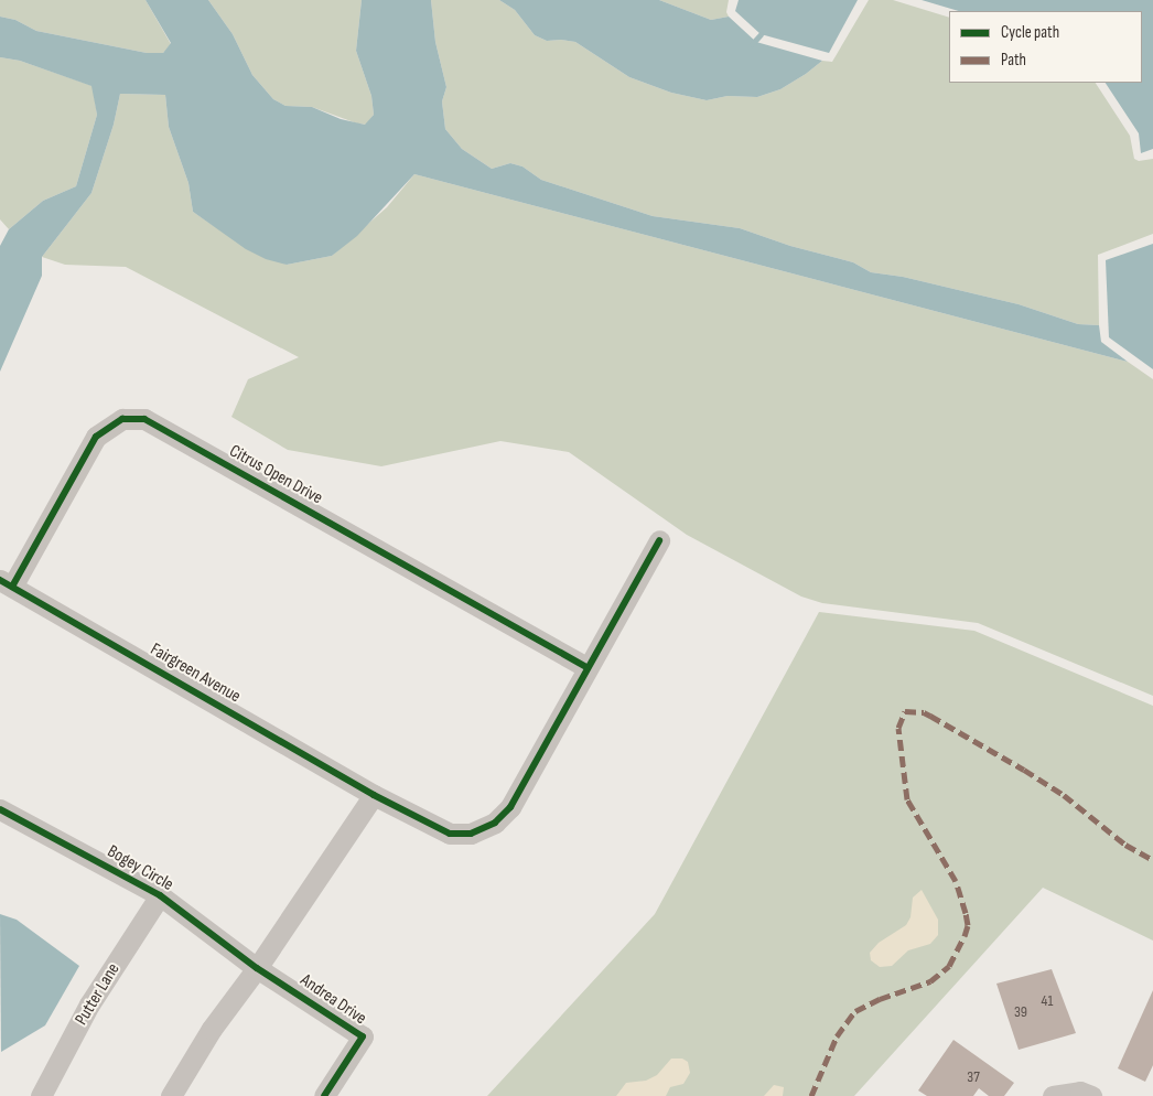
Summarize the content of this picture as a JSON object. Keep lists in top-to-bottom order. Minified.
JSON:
{"streets":{"street":["Citrus Open Drive","Fairgreen Avenue","Bogey Circle","Putter Lane","Andrea Drive"]},"crossings":[["Citrus Open Drive","Fairgreen Avenue"],["Bogey Circle","Putter Lane"],["Bogey Circle","Andrea Drive"]],"house_numbers":["41","39","37"],"legend":["Cycle path","Path"]}
